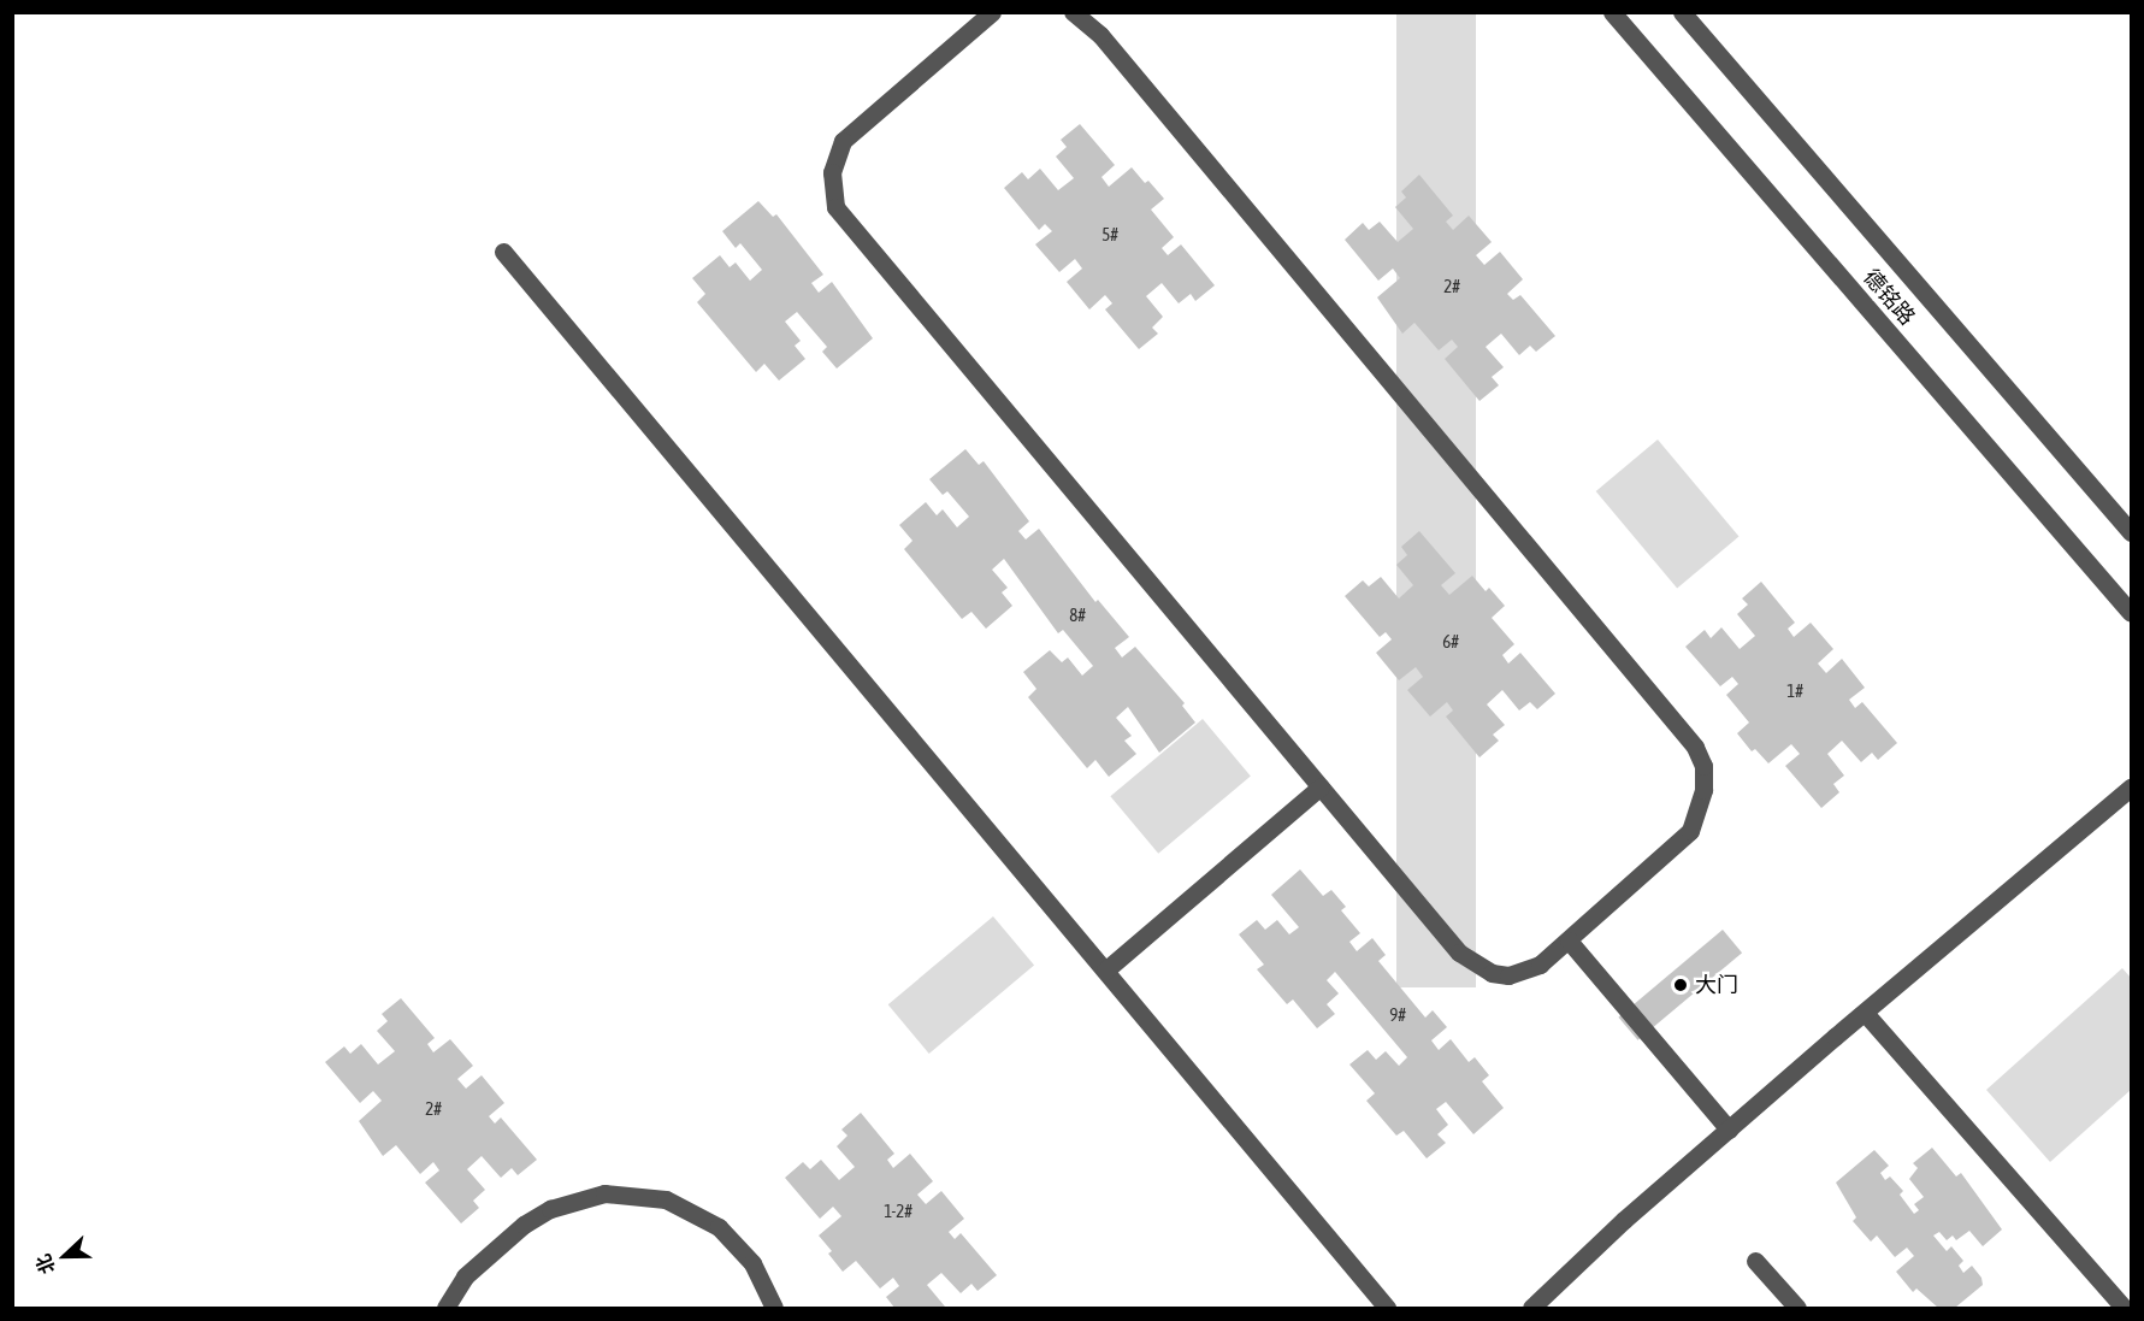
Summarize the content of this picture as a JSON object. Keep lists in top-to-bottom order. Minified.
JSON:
{"streets":{"street":["德铭路"]},"places":["大门"],"house_numbers":["5#","2#","8#","6#","1#","9#","2#","1-2#"],"north":"left"}
